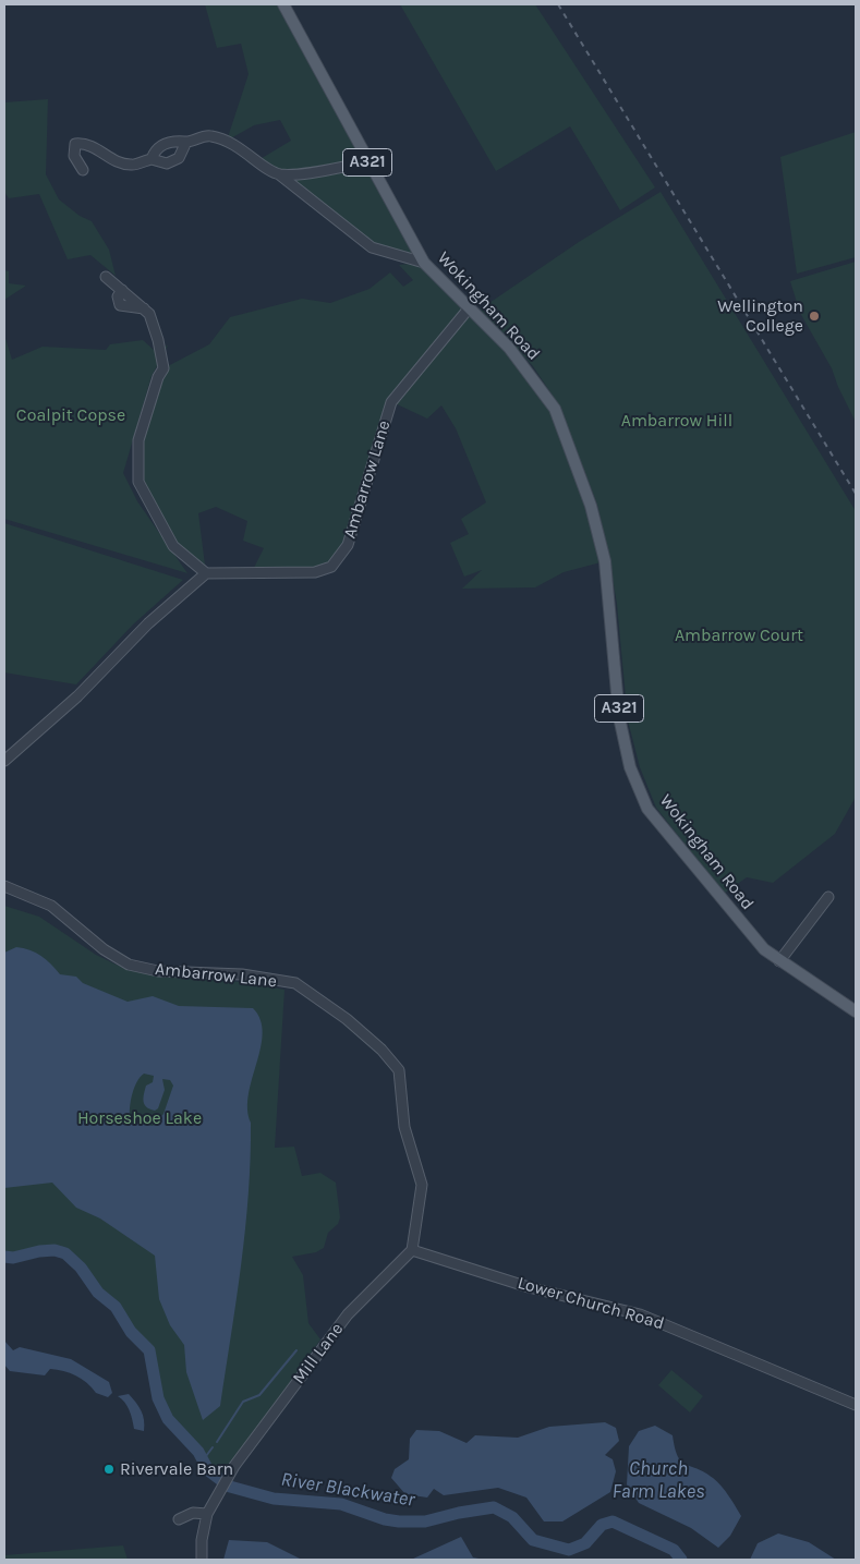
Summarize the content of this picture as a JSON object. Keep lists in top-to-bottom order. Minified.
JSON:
{"streets":{"main road":["A321","Wokingham Road"],"street":["Ambarrow Lane","Lower Church Road","Mill Lane"]},"crossings":[["Wokingham Road","Ambarrow Lane"],["Ambarrow Lane","Lower Church Road"],["Ambarrow Lane","Mill Lane"],["Lower Church Road","Mill Lane"]],"water":["Church Farm Lakes","River Blackwater"],"parks":["Coalpit Copse","Ambarrow Hill","Ambarrow Court","Horseshoe Lake"],"places":["Wellington College","Rivervale Barn"]}
